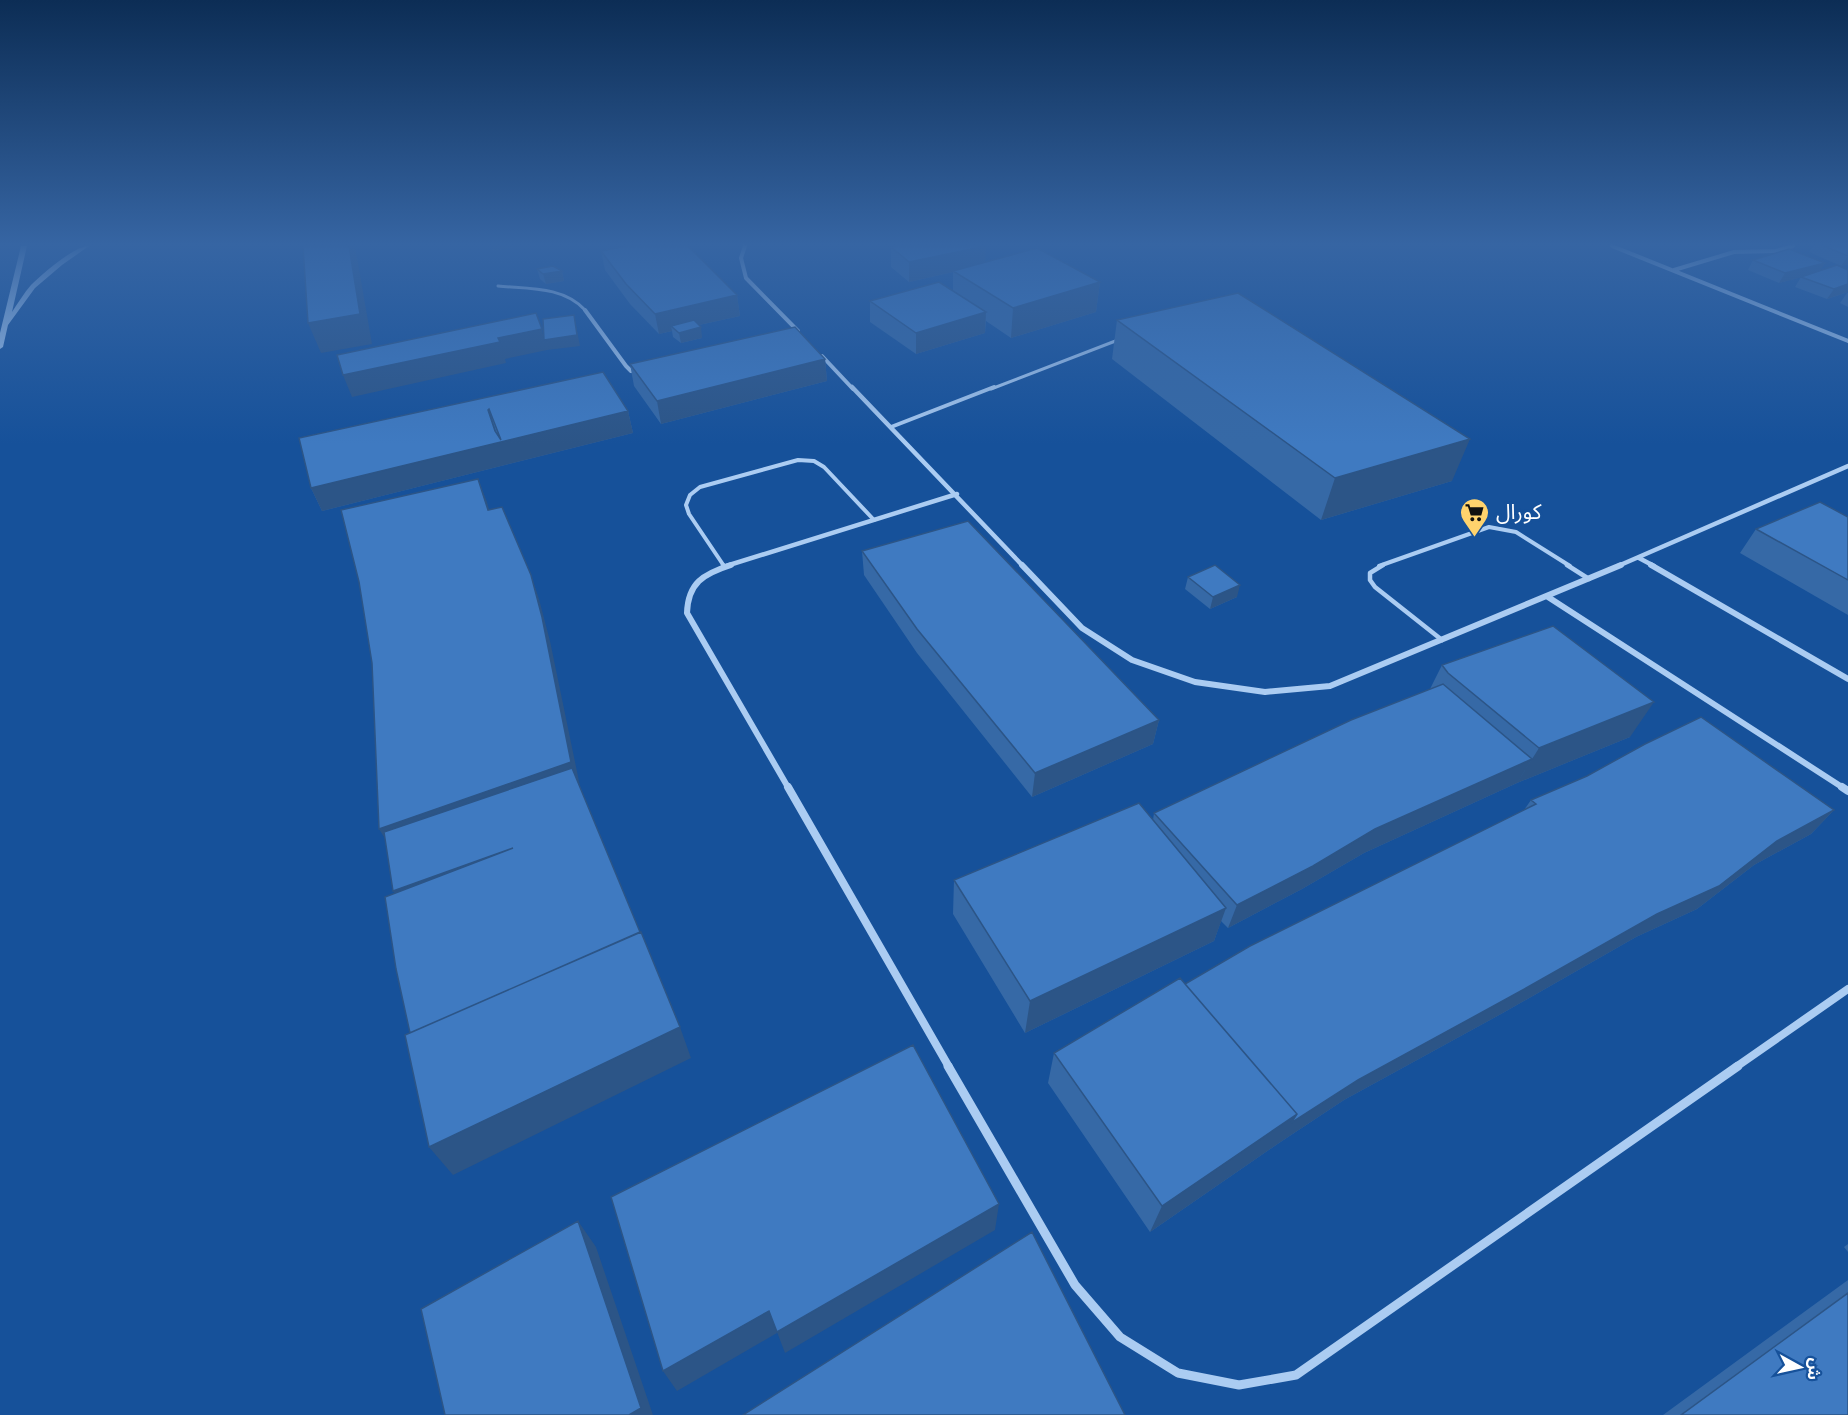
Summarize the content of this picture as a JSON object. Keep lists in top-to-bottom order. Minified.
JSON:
{"places":{"supermarket":["كورال"]},"north":"right"}
